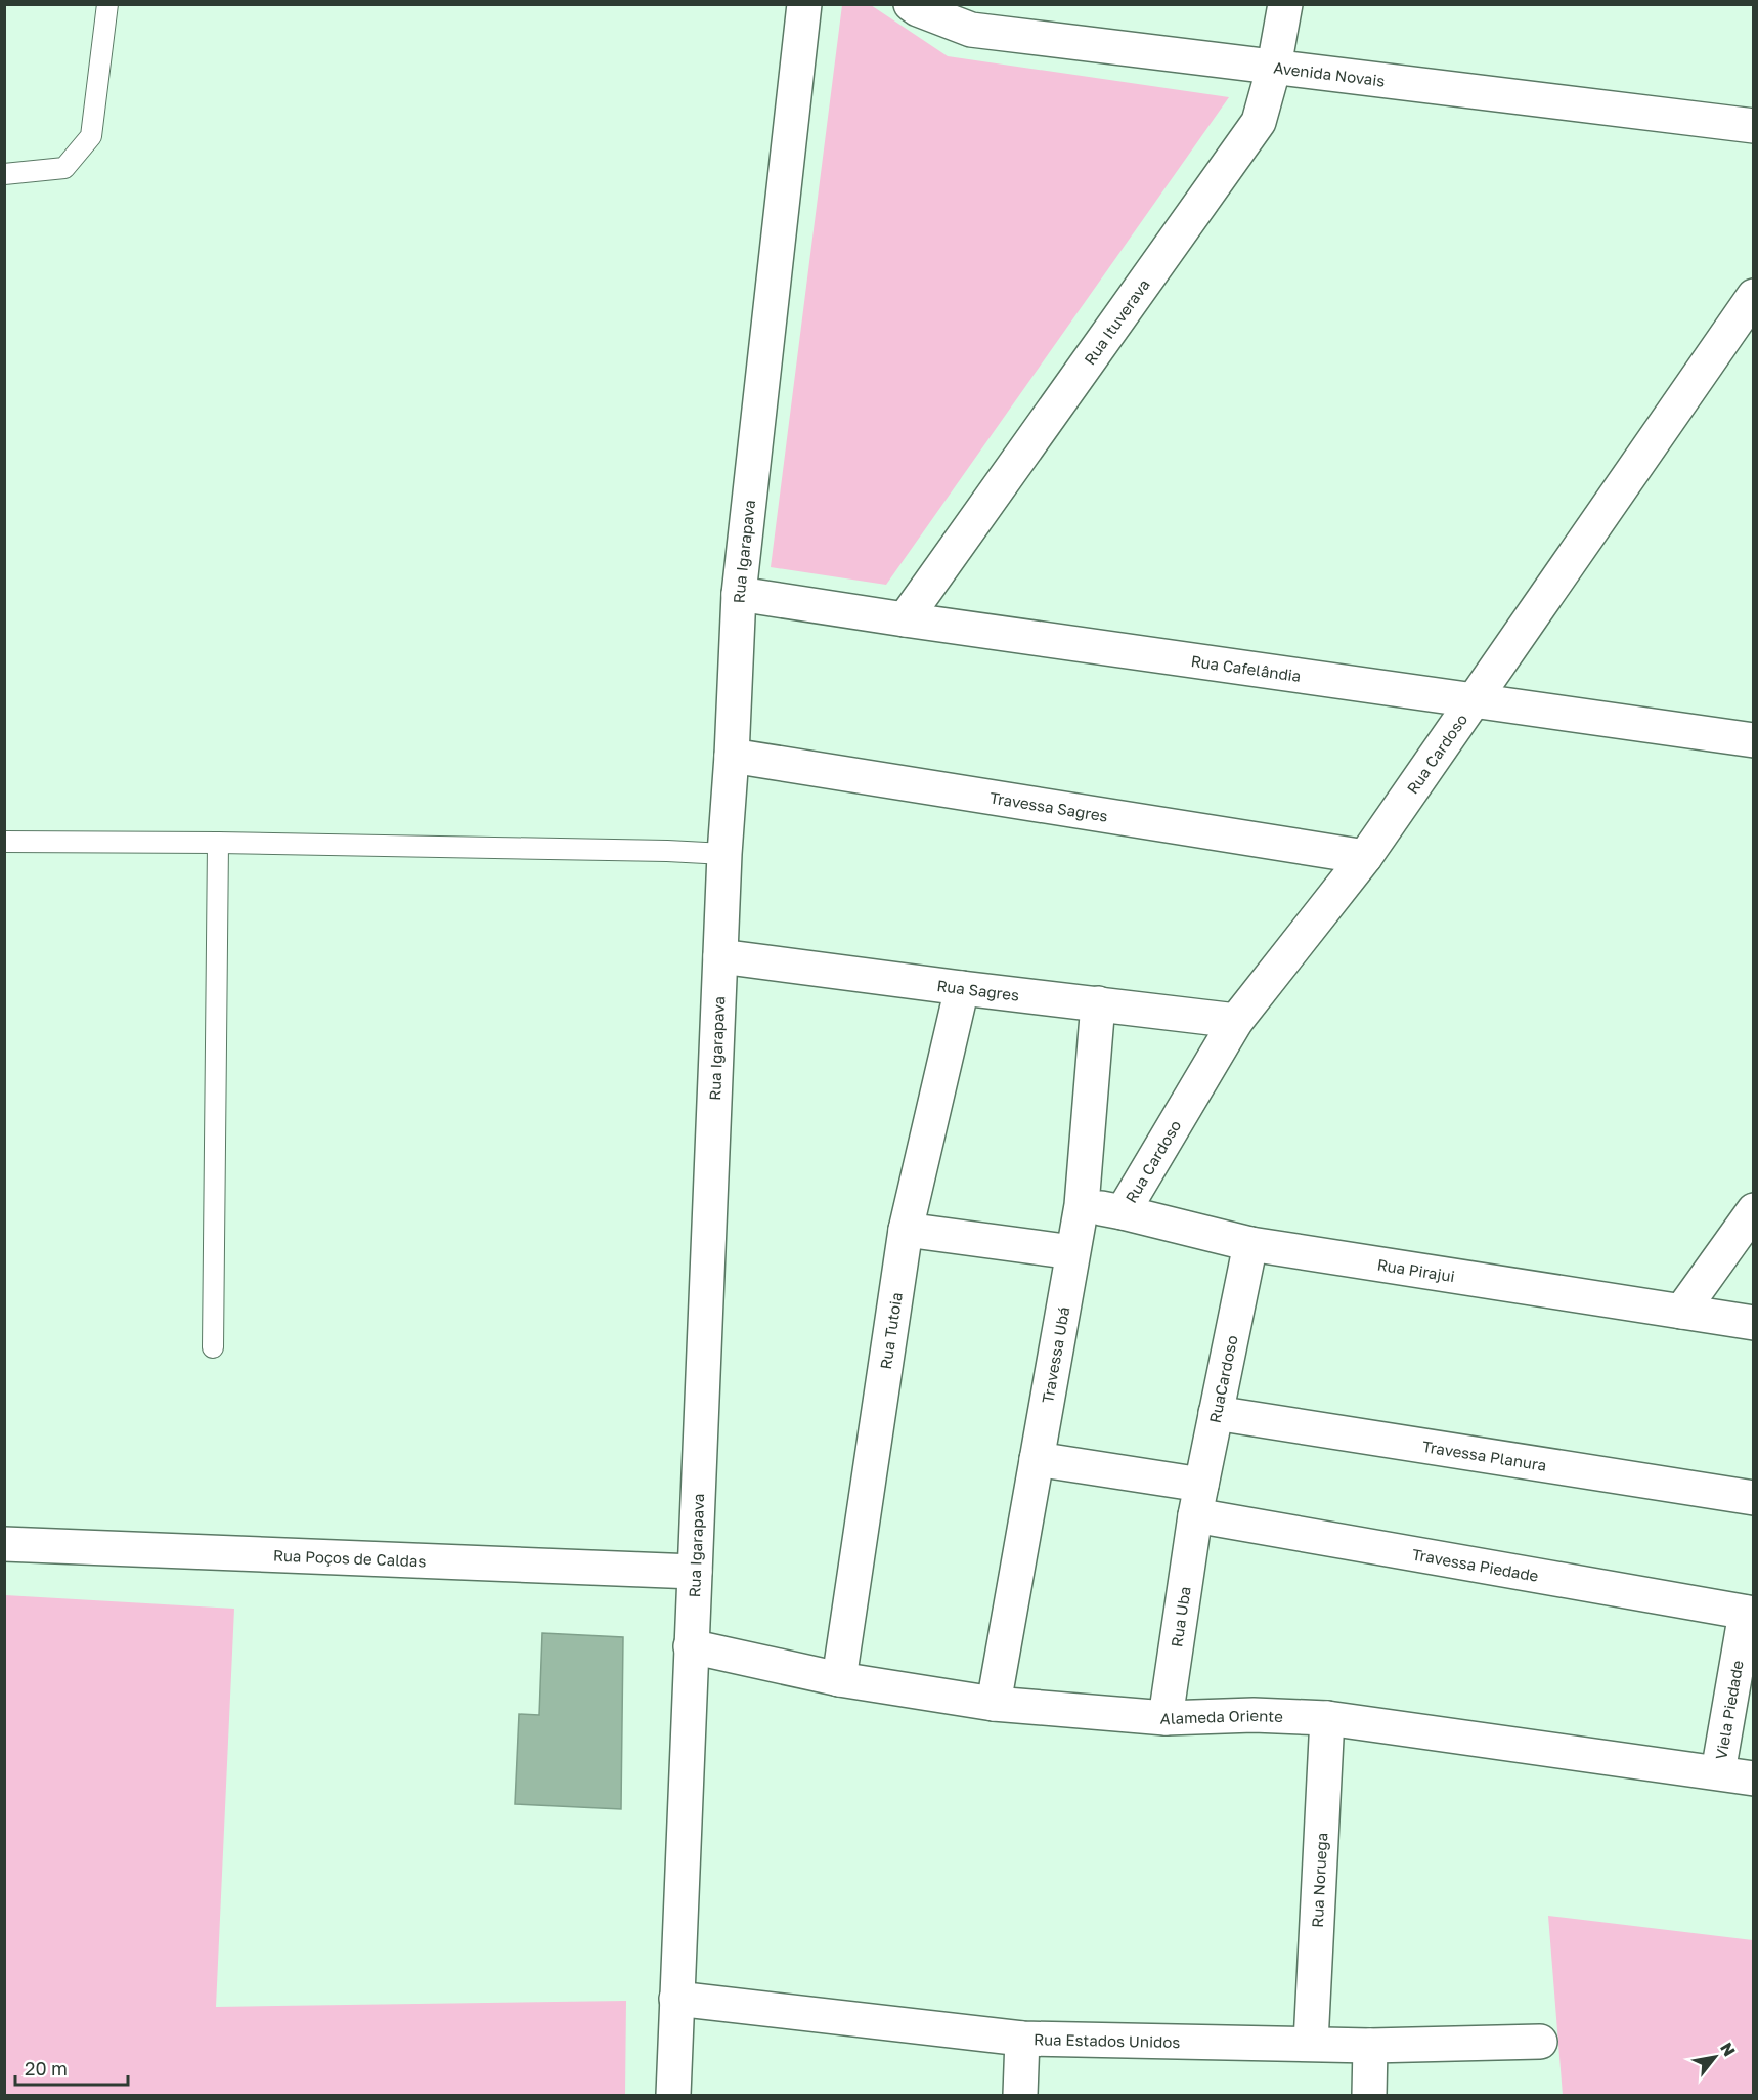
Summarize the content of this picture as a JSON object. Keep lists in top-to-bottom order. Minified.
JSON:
{"streets":{"street":["Avenida Novais","Rua Ituverava","Rua Igarapava","Rua Cafelândia","Rua Cardoso","Travessa Sagres","Rua Sagres","Rua Pirajui","Rua Tutoia","Travessa Ubá","RuaCardoso","Travessa Planura","Rua Poços de Caldas","Travessa Piedade","Rua Uba","Viela Piedade","Alameda Oriente","Rua Noruega","Rua Estados Unidos"]},"crossings":[["Avenida Novais","Rua Ituverava"],["Rua Ituverava","Rua Cafelândia"],["Rua Igarapava","Rua Cafelândia"],["Rua Igarapava","Travessa Sagres"],["Rua Igarapava","Rua Sagres"],["Rua Igarapava","Rua Poços de Caldas"],["Rua Igarapava","Alameda Oriente"],["Rua Igarapava","Rua Estados Unidos"],["Rua Cafelândia","Rua Cardoso"],["Rua Cardoso","Travessa Sagres"],["Rua Cardoso","Rua Sagres"],["Rua Cardoso","Rua Pirajui"],["Rua Sagres","Rua Tutoia"],["Rua Sagres","Travessa Ubá"],["Rua Pirajui","Travessa Ubá"],["Rua Pirajui","RuaCardoso"],["Rua Tutoia","Alameda Oriente"],["Travessa Ubá","Travessa Piedade"],["Travessa Ubá","Alameda Oriente"],["RuaCardoso","Travessa Planura"],["RuaCardoso","Travessa Piedade"],["RuaCardoso","Rua Uba"],["Travessa Piedade","Rua Uba"],["Travessa Piedade","Viela Piedade"],["Rua Uba","Alameda Oriente"],["Viela Piedade","Alameda Oriente"],["Alameda Oriente","Rua Noruega"],["Rua Noruega","Rua Estados Unidos"]],"scale_bar":"20 m","north":"top right"}
